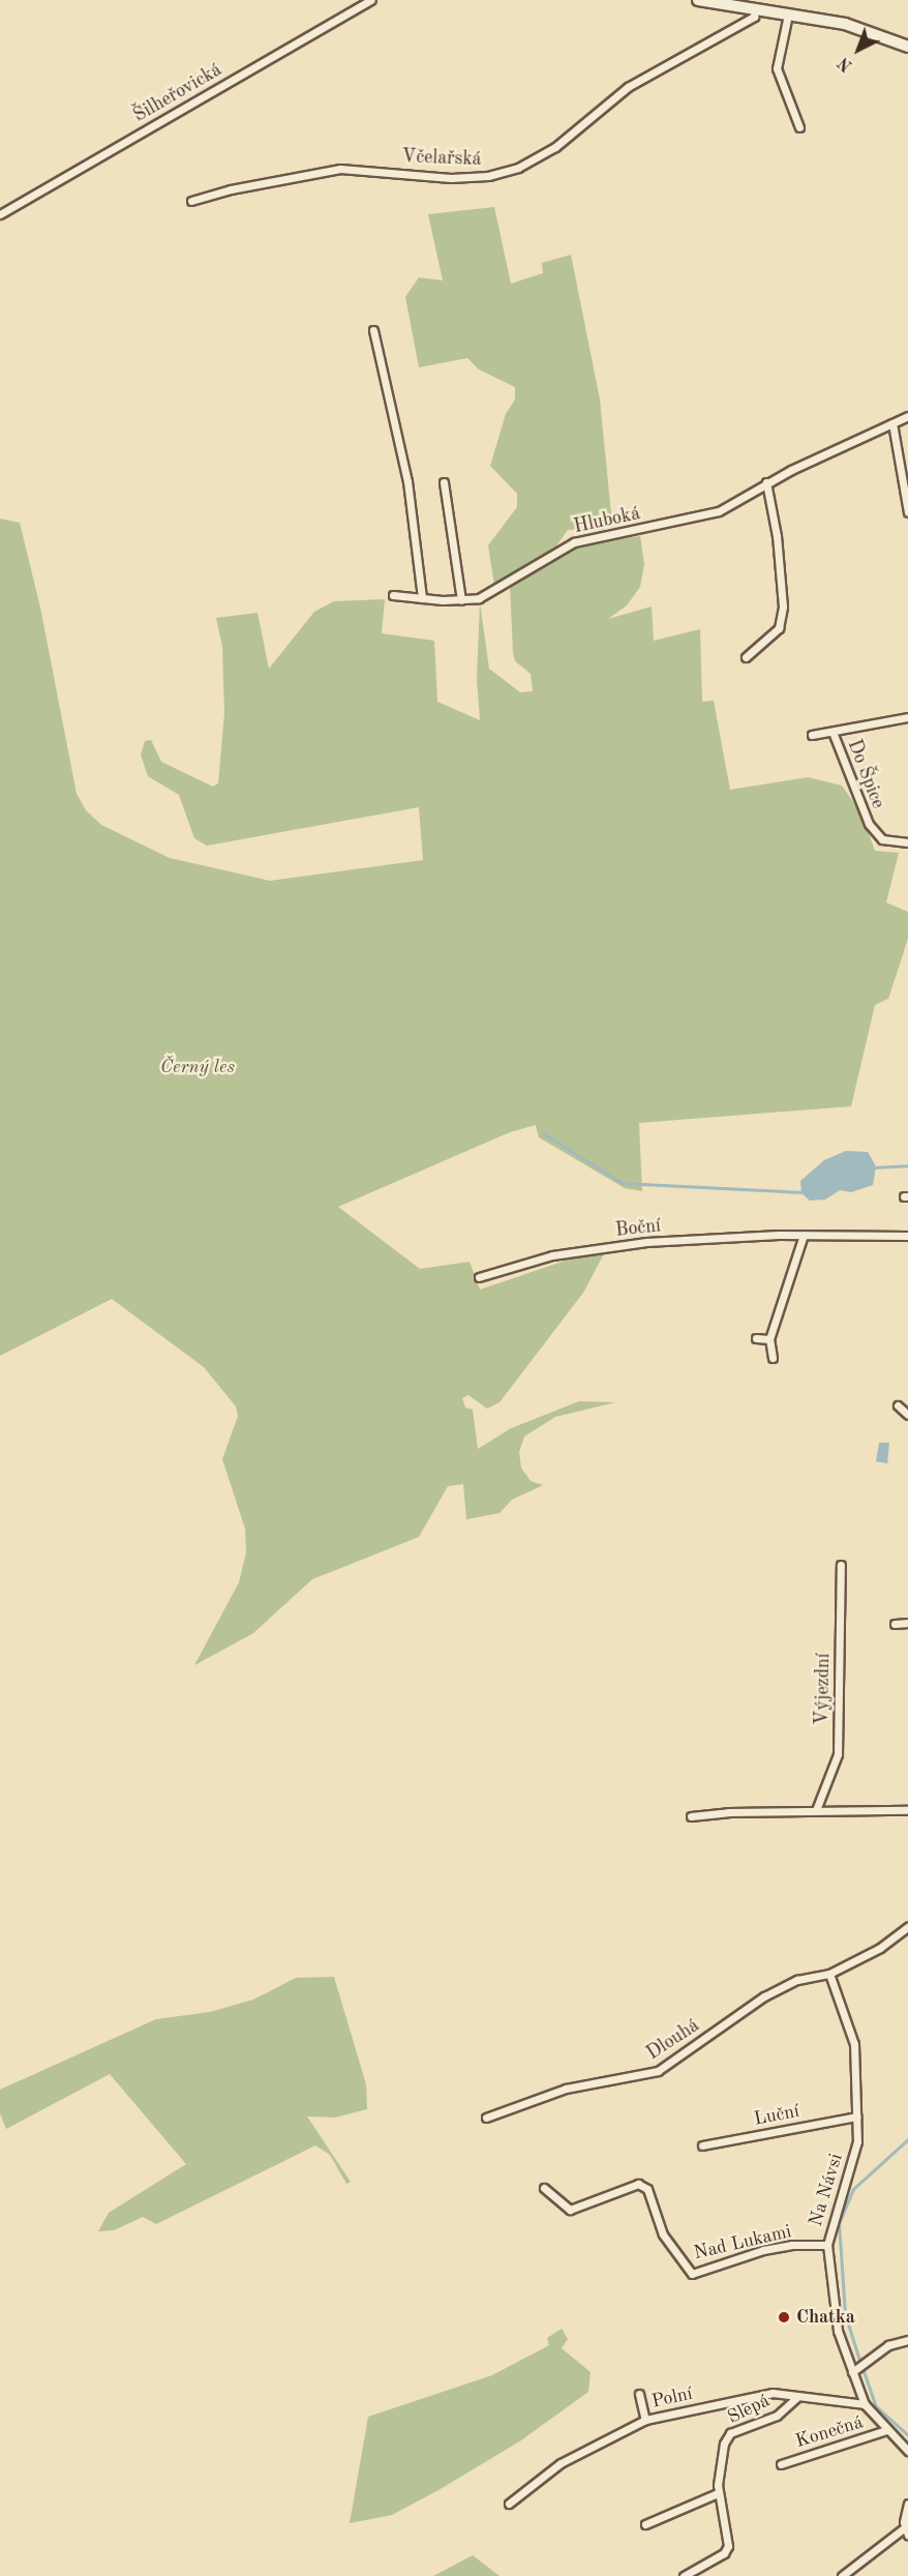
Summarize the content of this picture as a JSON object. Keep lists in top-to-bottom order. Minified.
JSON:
{"streets":{"street":["Šilheřovická","Včelařská","Hluboká","Do Špice","Boční","Výjezdní","Dlouhá","Luční","Na Návsi","Nad Lukami","Polní","Slepá","Konečná"]},"crossings":[["Dlouhá","Na Návsi"],["Luční","Na Návsi"],["Na Návsi","Nad Lukami"],["Na Návsi","Polní"],["Na Návsi","Konečná"],["Polní","Slepá"]],"parks":["Černý les"],"places":["Chatka"],"north":"bottom left"}
